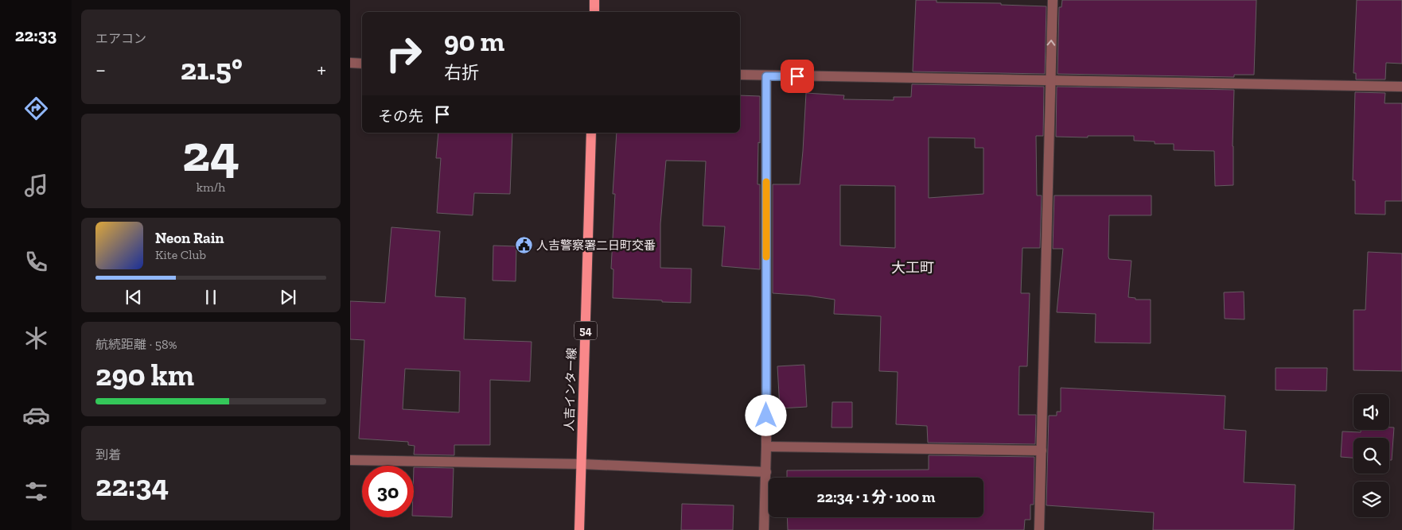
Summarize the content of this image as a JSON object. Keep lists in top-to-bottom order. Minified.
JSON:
{"streets":{"main road":["54","人吉インター線"]},"districts":["大工町"],"places":{"public building":["人吉警察署二日町交番"]},"page":{"tabs":"22:33","tile":["エアコン",["24","km/h"],["航続距離 · 58%","290 km"],["到着","22:34"]],"turn":["90 m","右折"],"heat":["−","21.5°","+"],"then":"その先","song":["Neon Rain","Kite Club"],"limit":"30","trip":"22:34 · 1 分 · 100 m"}}
